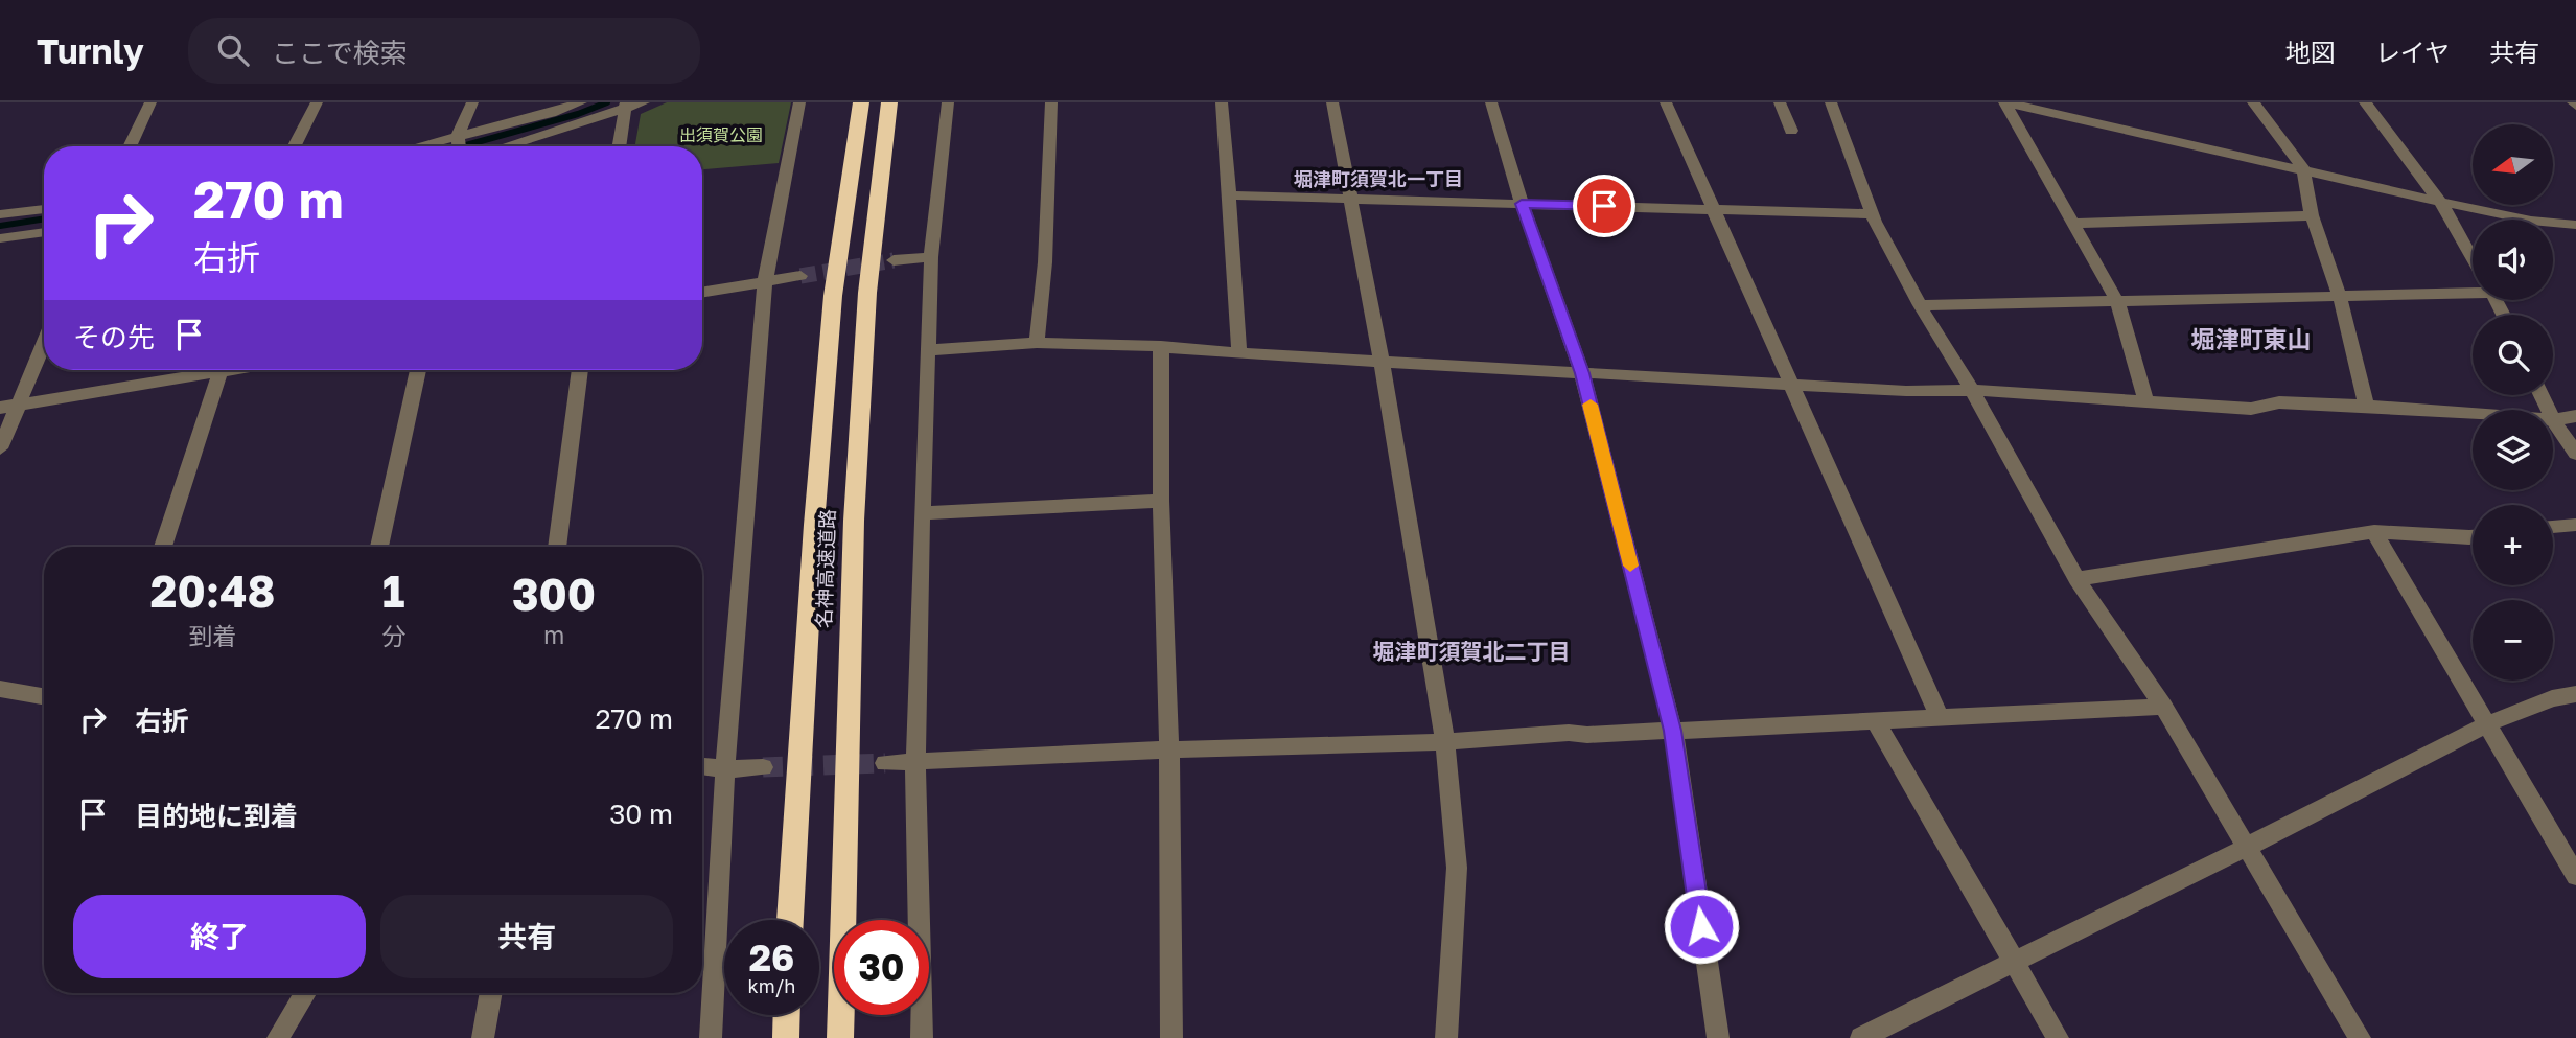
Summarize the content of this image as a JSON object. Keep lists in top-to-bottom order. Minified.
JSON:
{"streets":{"highway":["名神高速道路"]},"districts":["堀津町須賀北一丁目","堀津町東山","堀津町須賀北二丁目"],"parks":["出須賀公園"],"north":"left","page":{"header":"Turnly","search":"ここで検索","nav":["地図","レイヤ","共有"],"map_buttons":["+","−"],"turn":["270 m","右折"],"then":"その先","eta":["20:48","到着","1","分","300","m"],"list":[{"name":"右折","value":"270 m"},{"name":"目的地に到着","value":"30 m"}],"buttons":["終了","共有"],"speed":"26 km/h","limit":"30"}}
